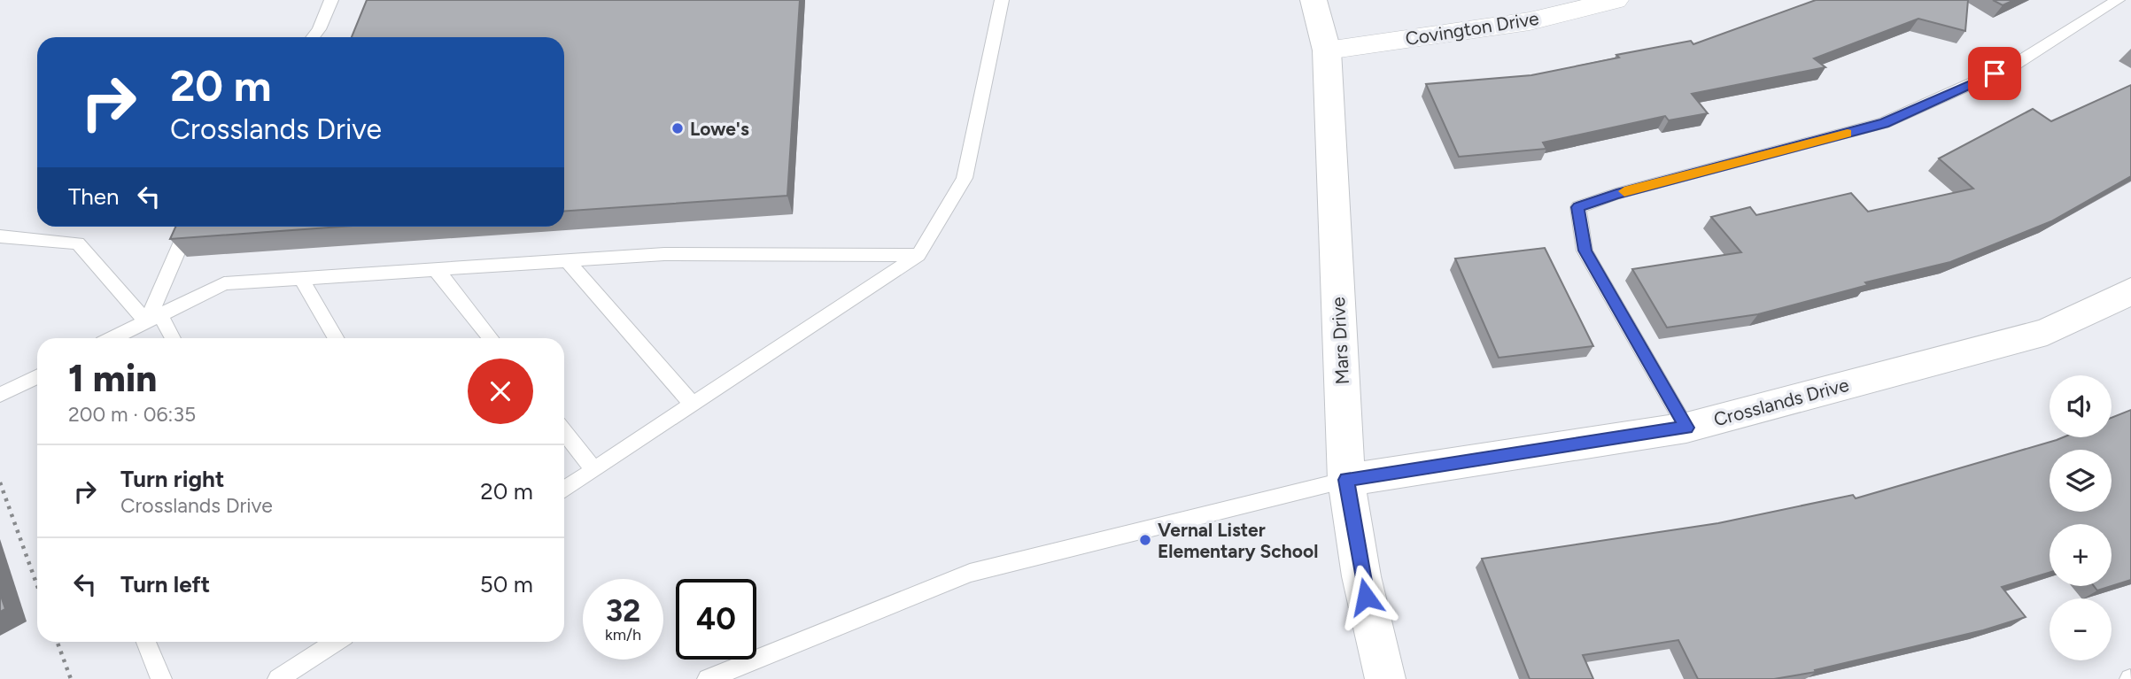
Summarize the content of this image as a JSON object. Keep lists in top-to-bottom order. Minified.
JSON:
{"streets":{"street":["Covington Drive","Mars Drive","Crosslands Drive"]},"crossings":[["Covington Drive","Mars Drive"],["Mars Drive","Crosslands Drive"]],"places":["Lowe's","Vernal Lister Elementary School"],"page":{"turn":["20 m","Crosslands Drive"],"then":"Then","heading":["1 min","200 m · 06:35"],"map_buttons":["+","−"],"list":[{"name":"Turn right","note":"Crosslands Drive","value":"20 m"},{"name":"Turn left","value":"50 m"}],"speed":"32 km/h","limit":"40"}}
